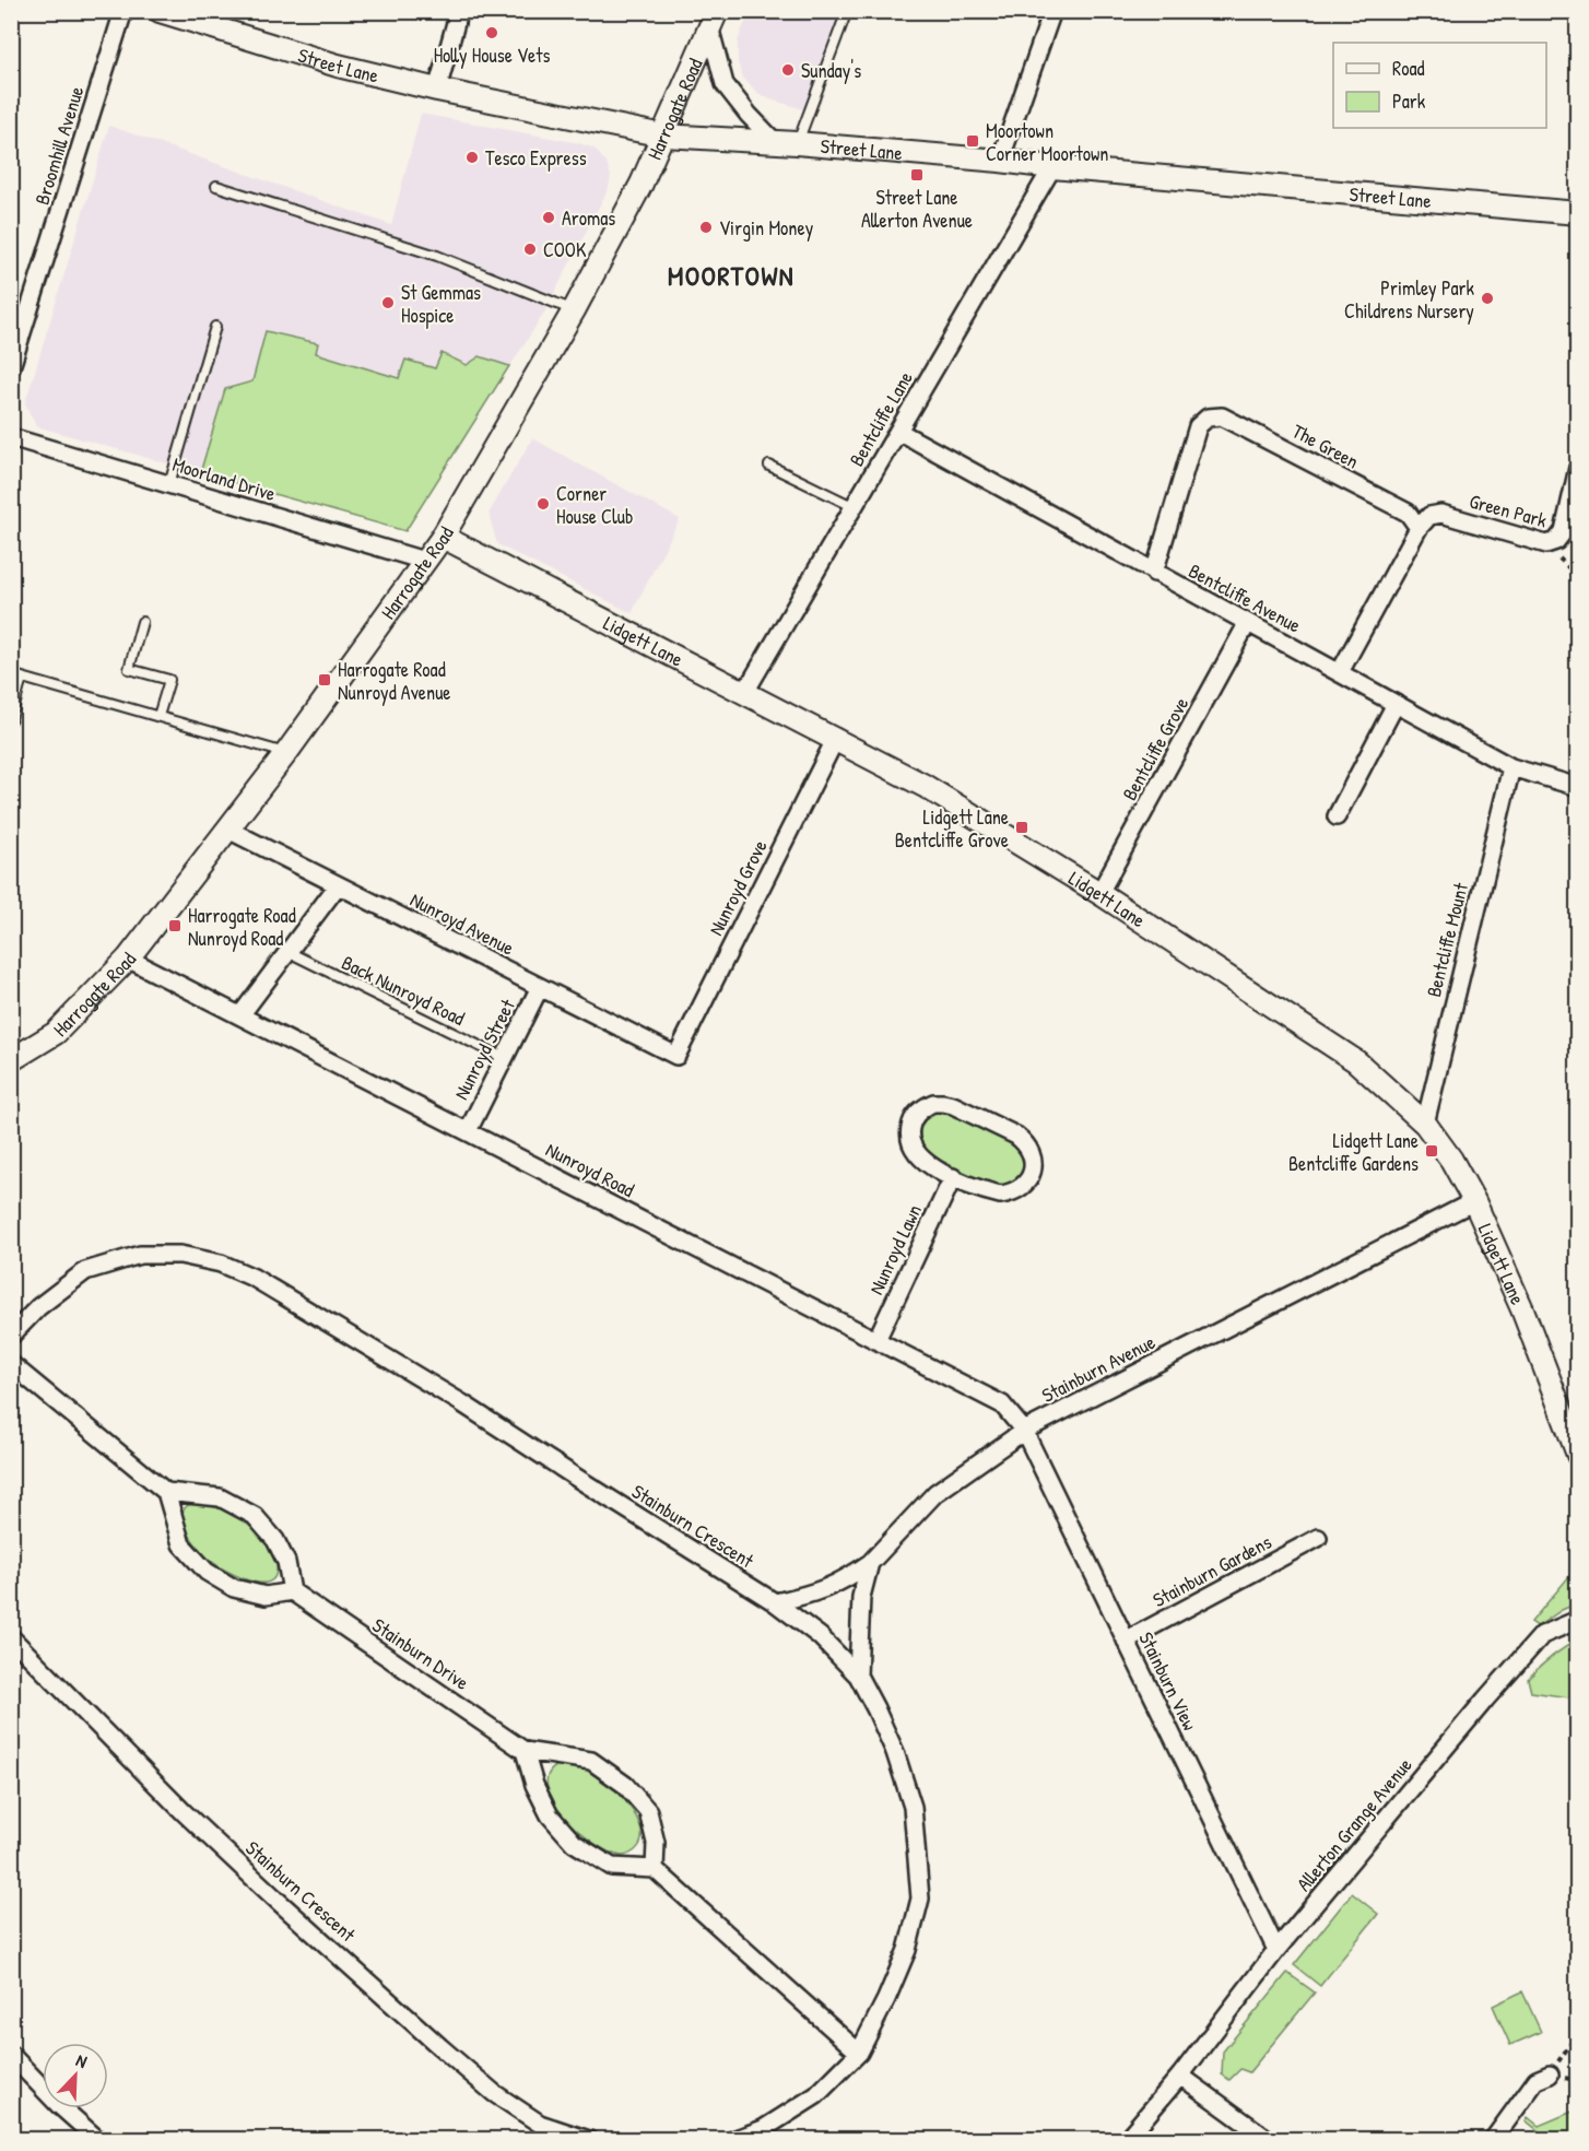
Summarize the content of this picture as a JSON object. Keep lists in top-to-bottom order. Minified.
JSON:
{"streets":{"street":["Street Lane","Harrogate Road","Broomhill Avenue","Bentcliffe Lane","The Green","Moorland Drive","Green Park","Bentcliffe Avenue","Lidgett Lane","Bentcliffe Grove","Nunroyd Grove","Nunroyd Avenue","Bentcliffe Mount","Nunroyd Street","Nunroyd Road","Nunroyd Lawn","Stainburn Avenue","Stainburn Crescent","Stainburn Gardens","Stainburn Drive","Stainburn View","Allerton Grange Avenue"],"lane":["Back Nunroyd Road"]},"crossings":[["Street Lane","Harrogate Road"],["Street Lane","Bentcliffe Lane"],["Harrogate Road","Moorland Drive"],["Harrogate Road","Lidgett Lane"],["Harrogate Road","Nunroyd Avenue"],["Harrogate Road","Nunroyd Road"],["Bentcliffe Lane","Bentcliffe Avenue"],["Bentcliffe Lane","Lidgett Lane"],["The Green","Green Park"],["The Green","Bentcliffe Avenue"],["Bentcliffe Avenue","Bentcliffe Grove"],["Bentcliffe Avenue","Bentcliffe Mount"],["Lidgett Lane","Bentcliffe Grove"],["Lidgett Lane","Nunroyd Grove"],["Lidgett Lane","Bentcliffe Mount"],["Lidgett Lane","Stainburn Avenue"],["Nunroyd Grove","Nunroyd Avenue"],["Nunroyd Avenue","Nunroyd Street"],["Back Nunroyd Road","Nunroyd Street"],["Nunroyd Street","Nunroyd Road"],["Nunroyd Road","Nunroyd Lawn"],["Nunroyd Road","Stainburn Avenue"],["Nunroyd Road","Stainburn View"],["Stainburn Avenue","Stainburn Crescent"],["Stainburn Avenue","Stainburn View"],["Stainburn Gardens","Stainburn View"],["Stainburn View","Allerton Grange Avenue"]],"districts":["MOORTOWN"],"places":{"other":["Holly House Vets","Sunday's","Tesco Express","Aromas","Virgin Money","COOK","Primley Park Childrens Nursery","St Gemmas Hospice","Corner House Club"],"transit":["Moortown Corner Moortown","Street Lane Allerton Avenue","Harrogate Road Nunroyd Avenue","Lidgett Lane Bentcliffe Grove","Harrogate Road Nunroyd Road","Lidgett Lane Bentcliffe Gardens"]},"legend":["Road","Park"],"north":"top right"}
